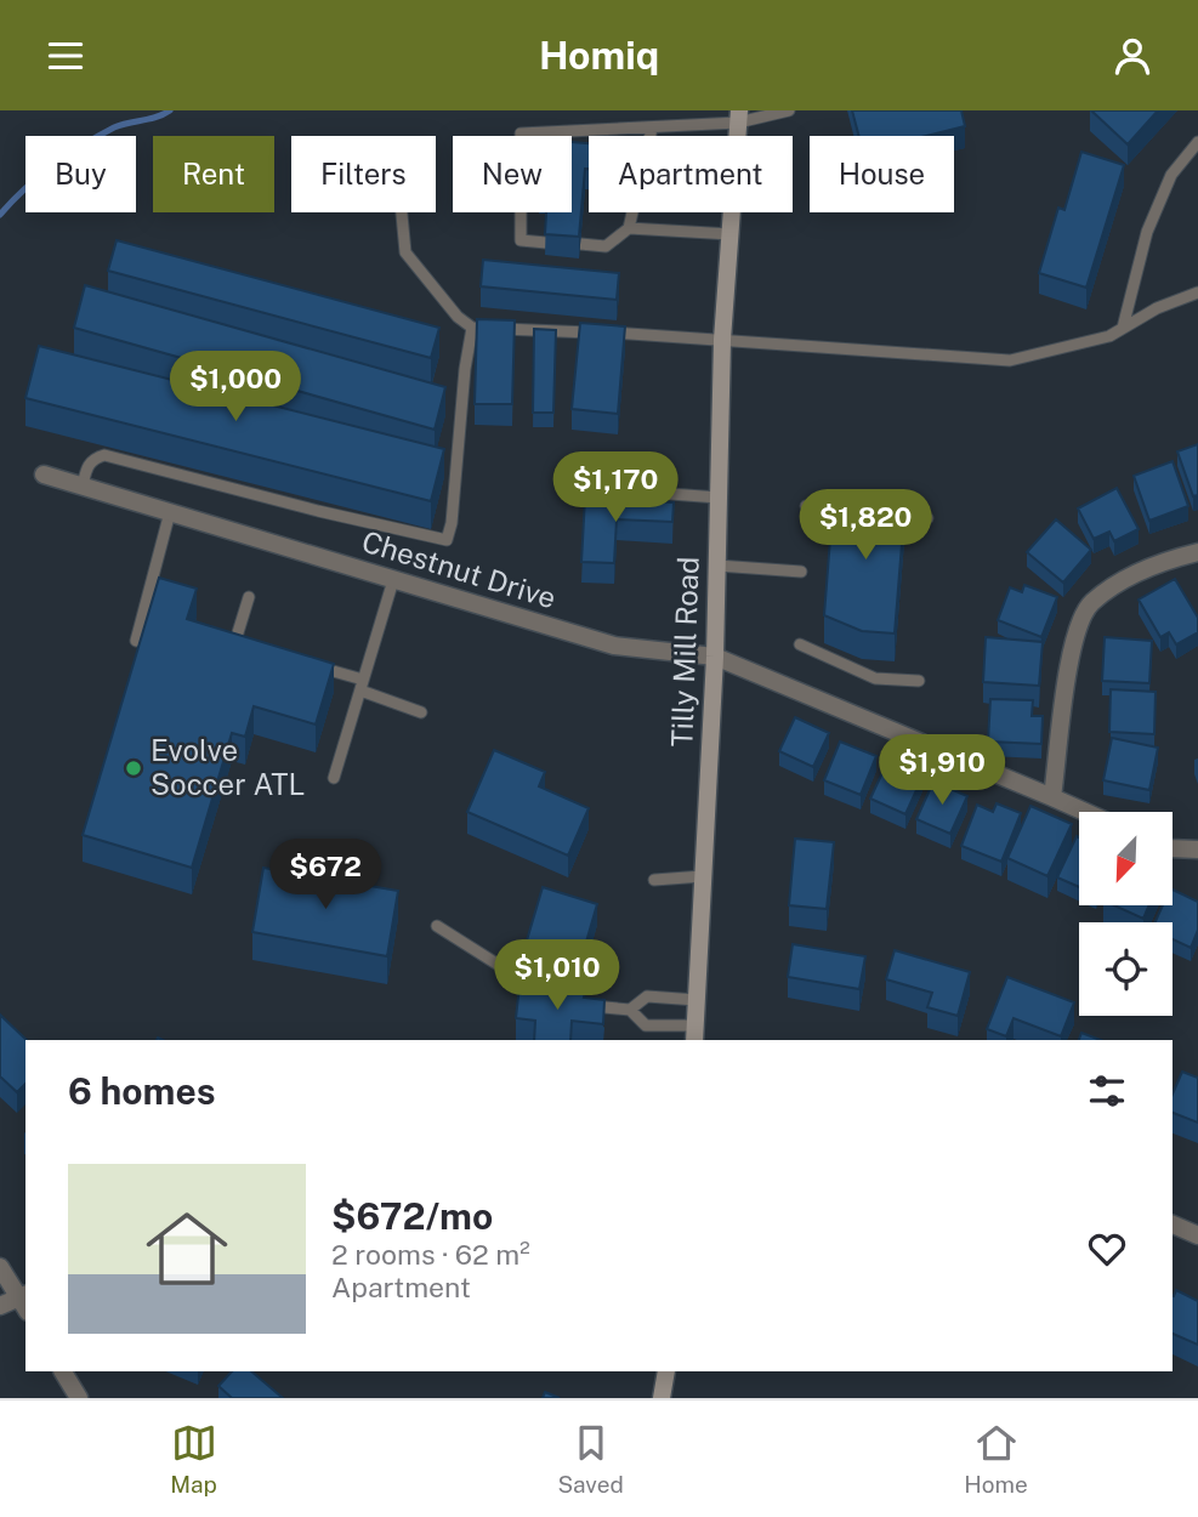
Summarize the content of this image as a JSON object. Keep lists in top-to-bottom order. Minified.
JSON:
{"streets":{"street":["Chestnut Drive","Tilly Mill Road"]},"crossings":[["Chestnut Drive","Tilly Mill Road"]],"places":["Evolve Soccer ATL"],"north":"bottom left","page":{"header":"Homiq","chip":["Buy","Rent","Filters","New","Apartment","House"],"price":["$1,000","$1,170","$1,820","$1,910","$672","$1,010"],"heading":"6 homes","list":[{"name":"$672/mo","note":"2 rooms · 62 m² · Apartment"}],"tabs":["Map","Saved","Home"]}}
